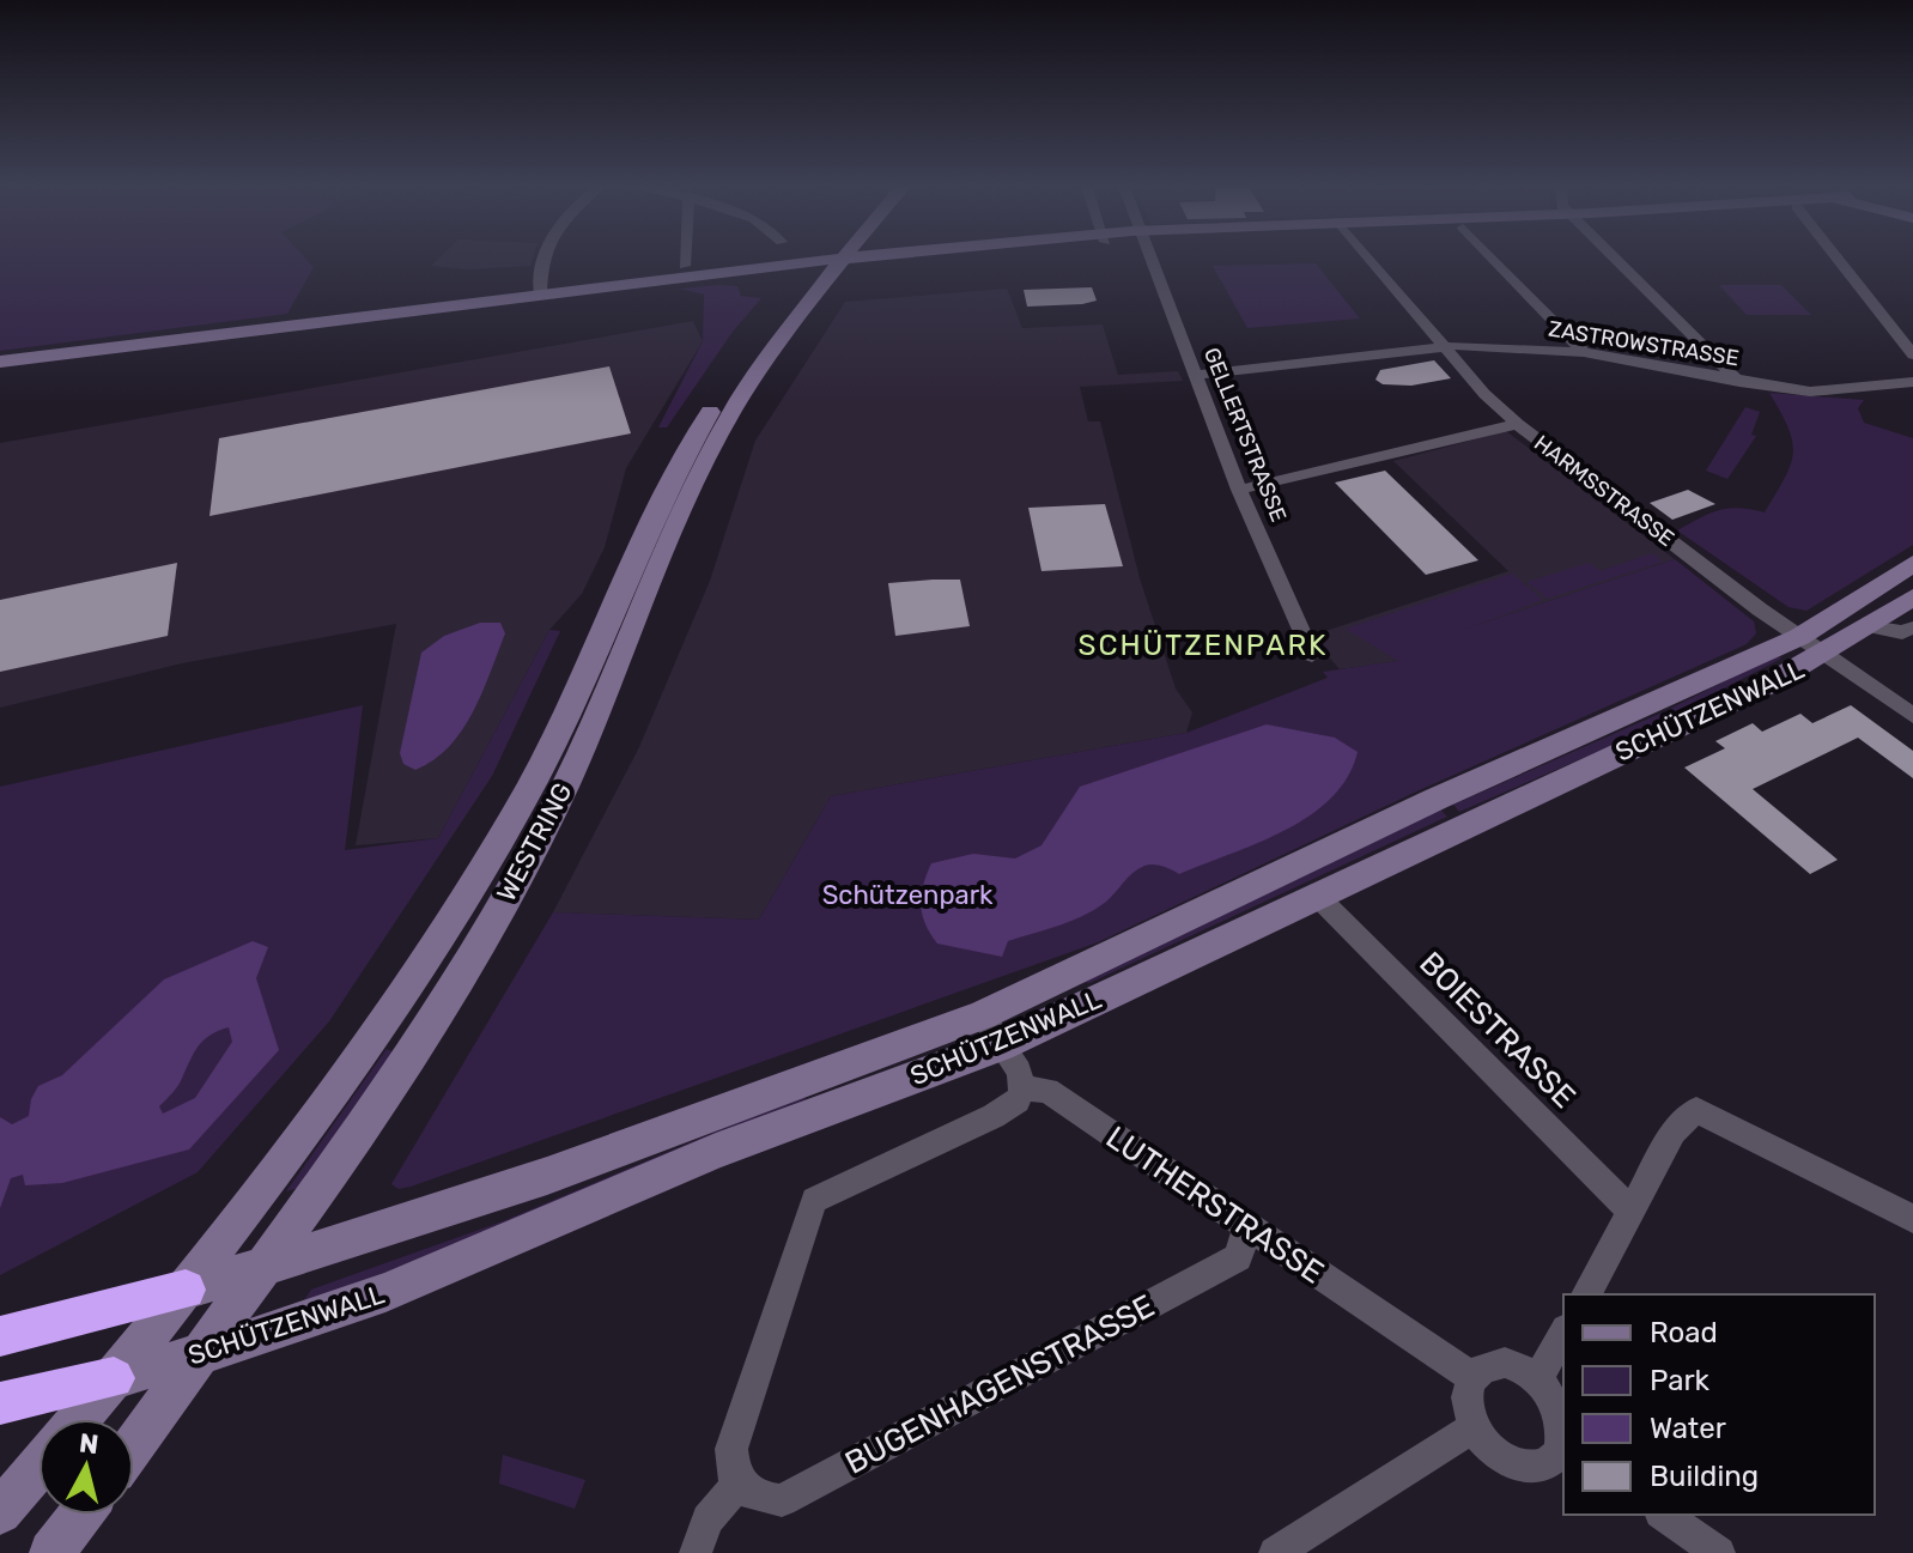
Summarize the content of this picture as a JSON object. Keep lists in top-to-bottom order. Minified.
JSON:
{"streets":{"main road":["SCHÜTZENWALL","WESTRING"],"street":["ZASTROWSTRASSE","GELLERTSTRASSE","HARMSSTRASSE","BOIESTRASSE","LUTHERSTRASSE","BUGENHAGENSTRASSE"]},"crossings":[["ZASTROWSTRASSE","GELLERTSTRASSE"],["ZASTROWSTRASSE","HARMSSTRASSE"],["HARMSSTRASSE","SCHÜTZENWALL"],["SCHÜTZENWALL","WESTRING"],["SCHÜTZENWALL","BOIESTRASSE"],["SCHÜTZENWALL","LUTHERSTRASSE"],["SCHÜTZENWALL","BUGENHAGENSTRASSE"],["LUTHERSTRASSE","BUGENHAGENSTRASSE"]],"districts":["SCHÜTZENPARK"],"parks":["Schützenpark"],"legend":["Road","Park","Water","Building"],"north":"top"}
